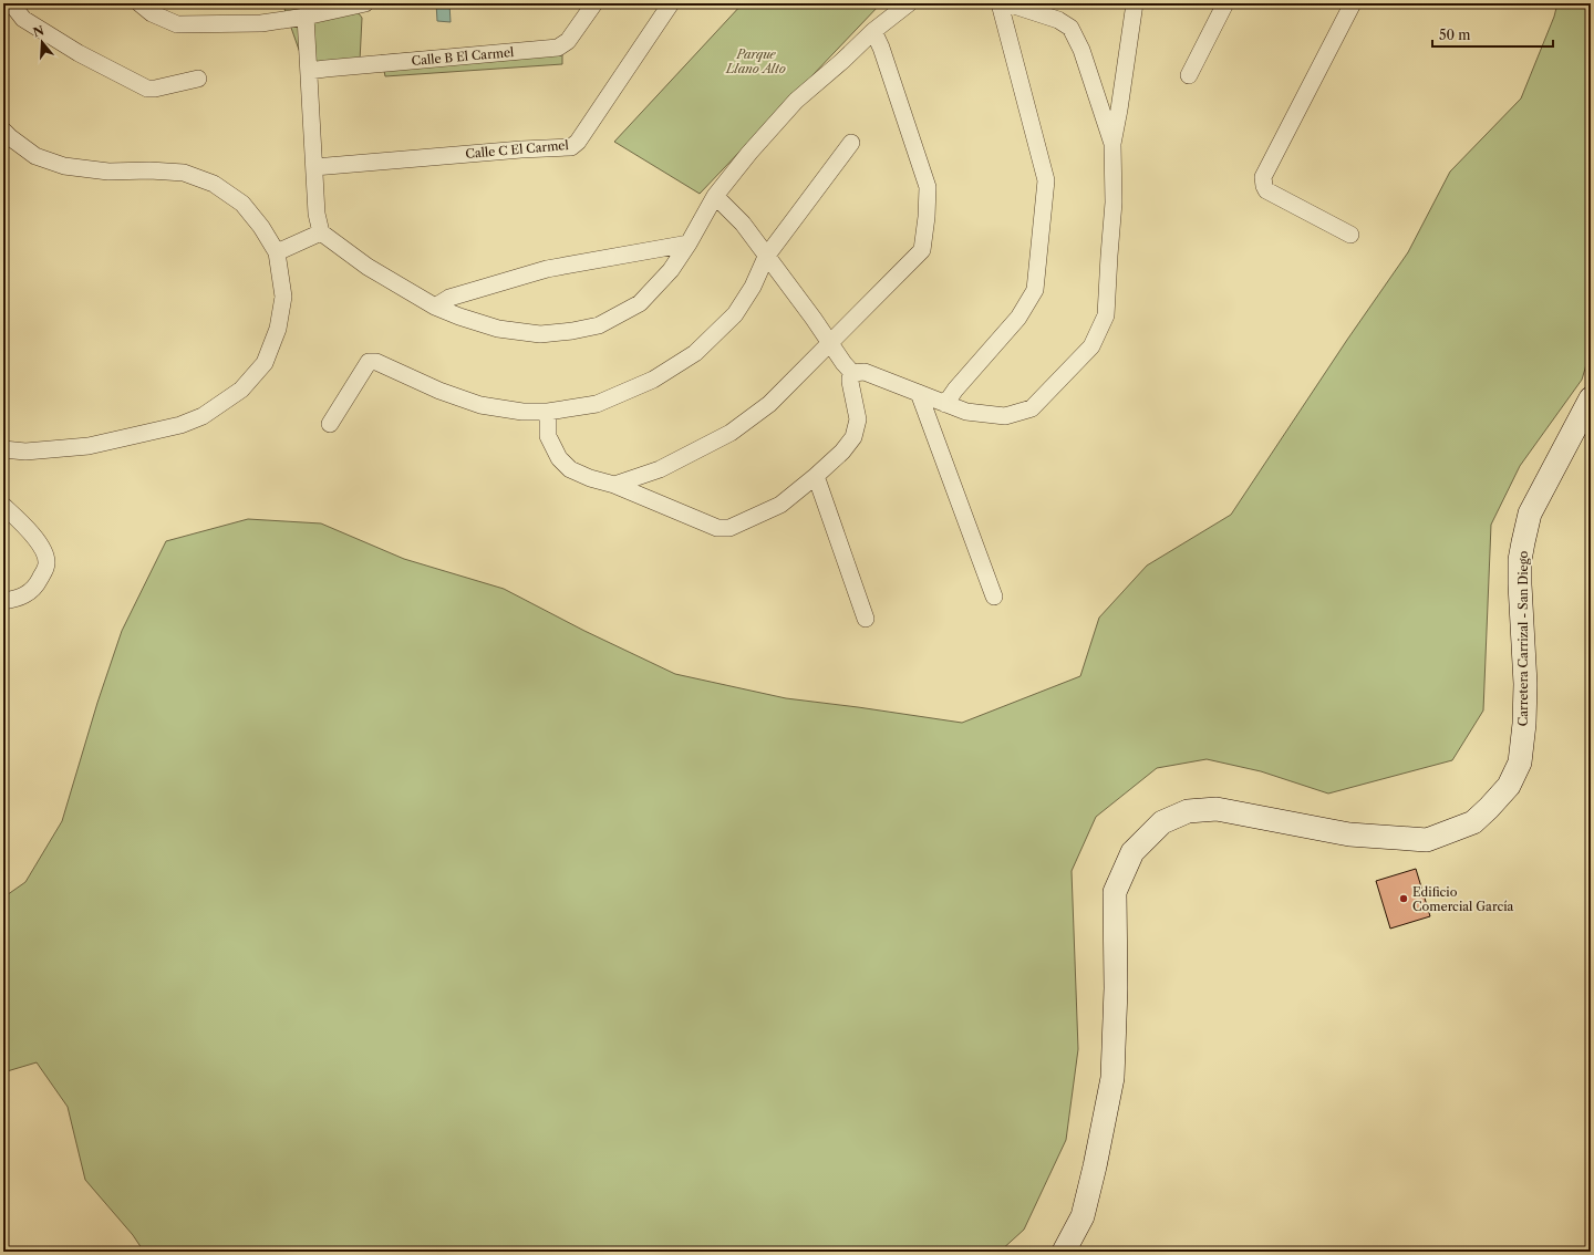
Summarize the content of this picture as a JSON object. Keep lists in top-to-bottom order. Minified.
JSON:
{"streets":{"street":["Calle B El Carmel","Calle C El Carmel","Carretera Carrizal - San Diego"]},"parks":["Parque Llano Alto"],"places":["Edificio Comercial García"],"scale_bar":"50 m","north":"top"}
